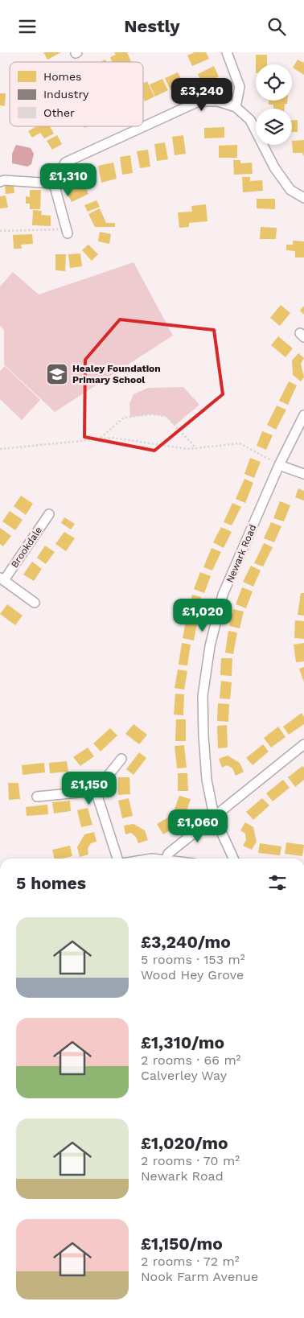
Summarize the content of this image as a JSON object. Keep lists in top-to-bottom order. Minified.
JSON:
{"streets":{"street":["Brookdale","Newark Road"]},"places":{"school or university":["Healey Foundation Primary School"]},"legend":["Homes","Industry","Other"],"page":{"header":"Nestly","price":["£3,240","£1,310","£1,020","£1,150","£1,060"],"heading":"5 homes","list":[{"name":"£3,240/mo","note":"5 rooms · 153 m² · Wood Hey Grove"},{"name":"£1,310/mo","note":"2 rooms · 66 m² · Calverley Way"},{"name":"£1,020/mo","note":"2 rooms · 70 m² · Newark Road"},{"name":"£1,150/mo","note":"2 rooms · 72 m² · Nook Farm Avenue"}]}}
